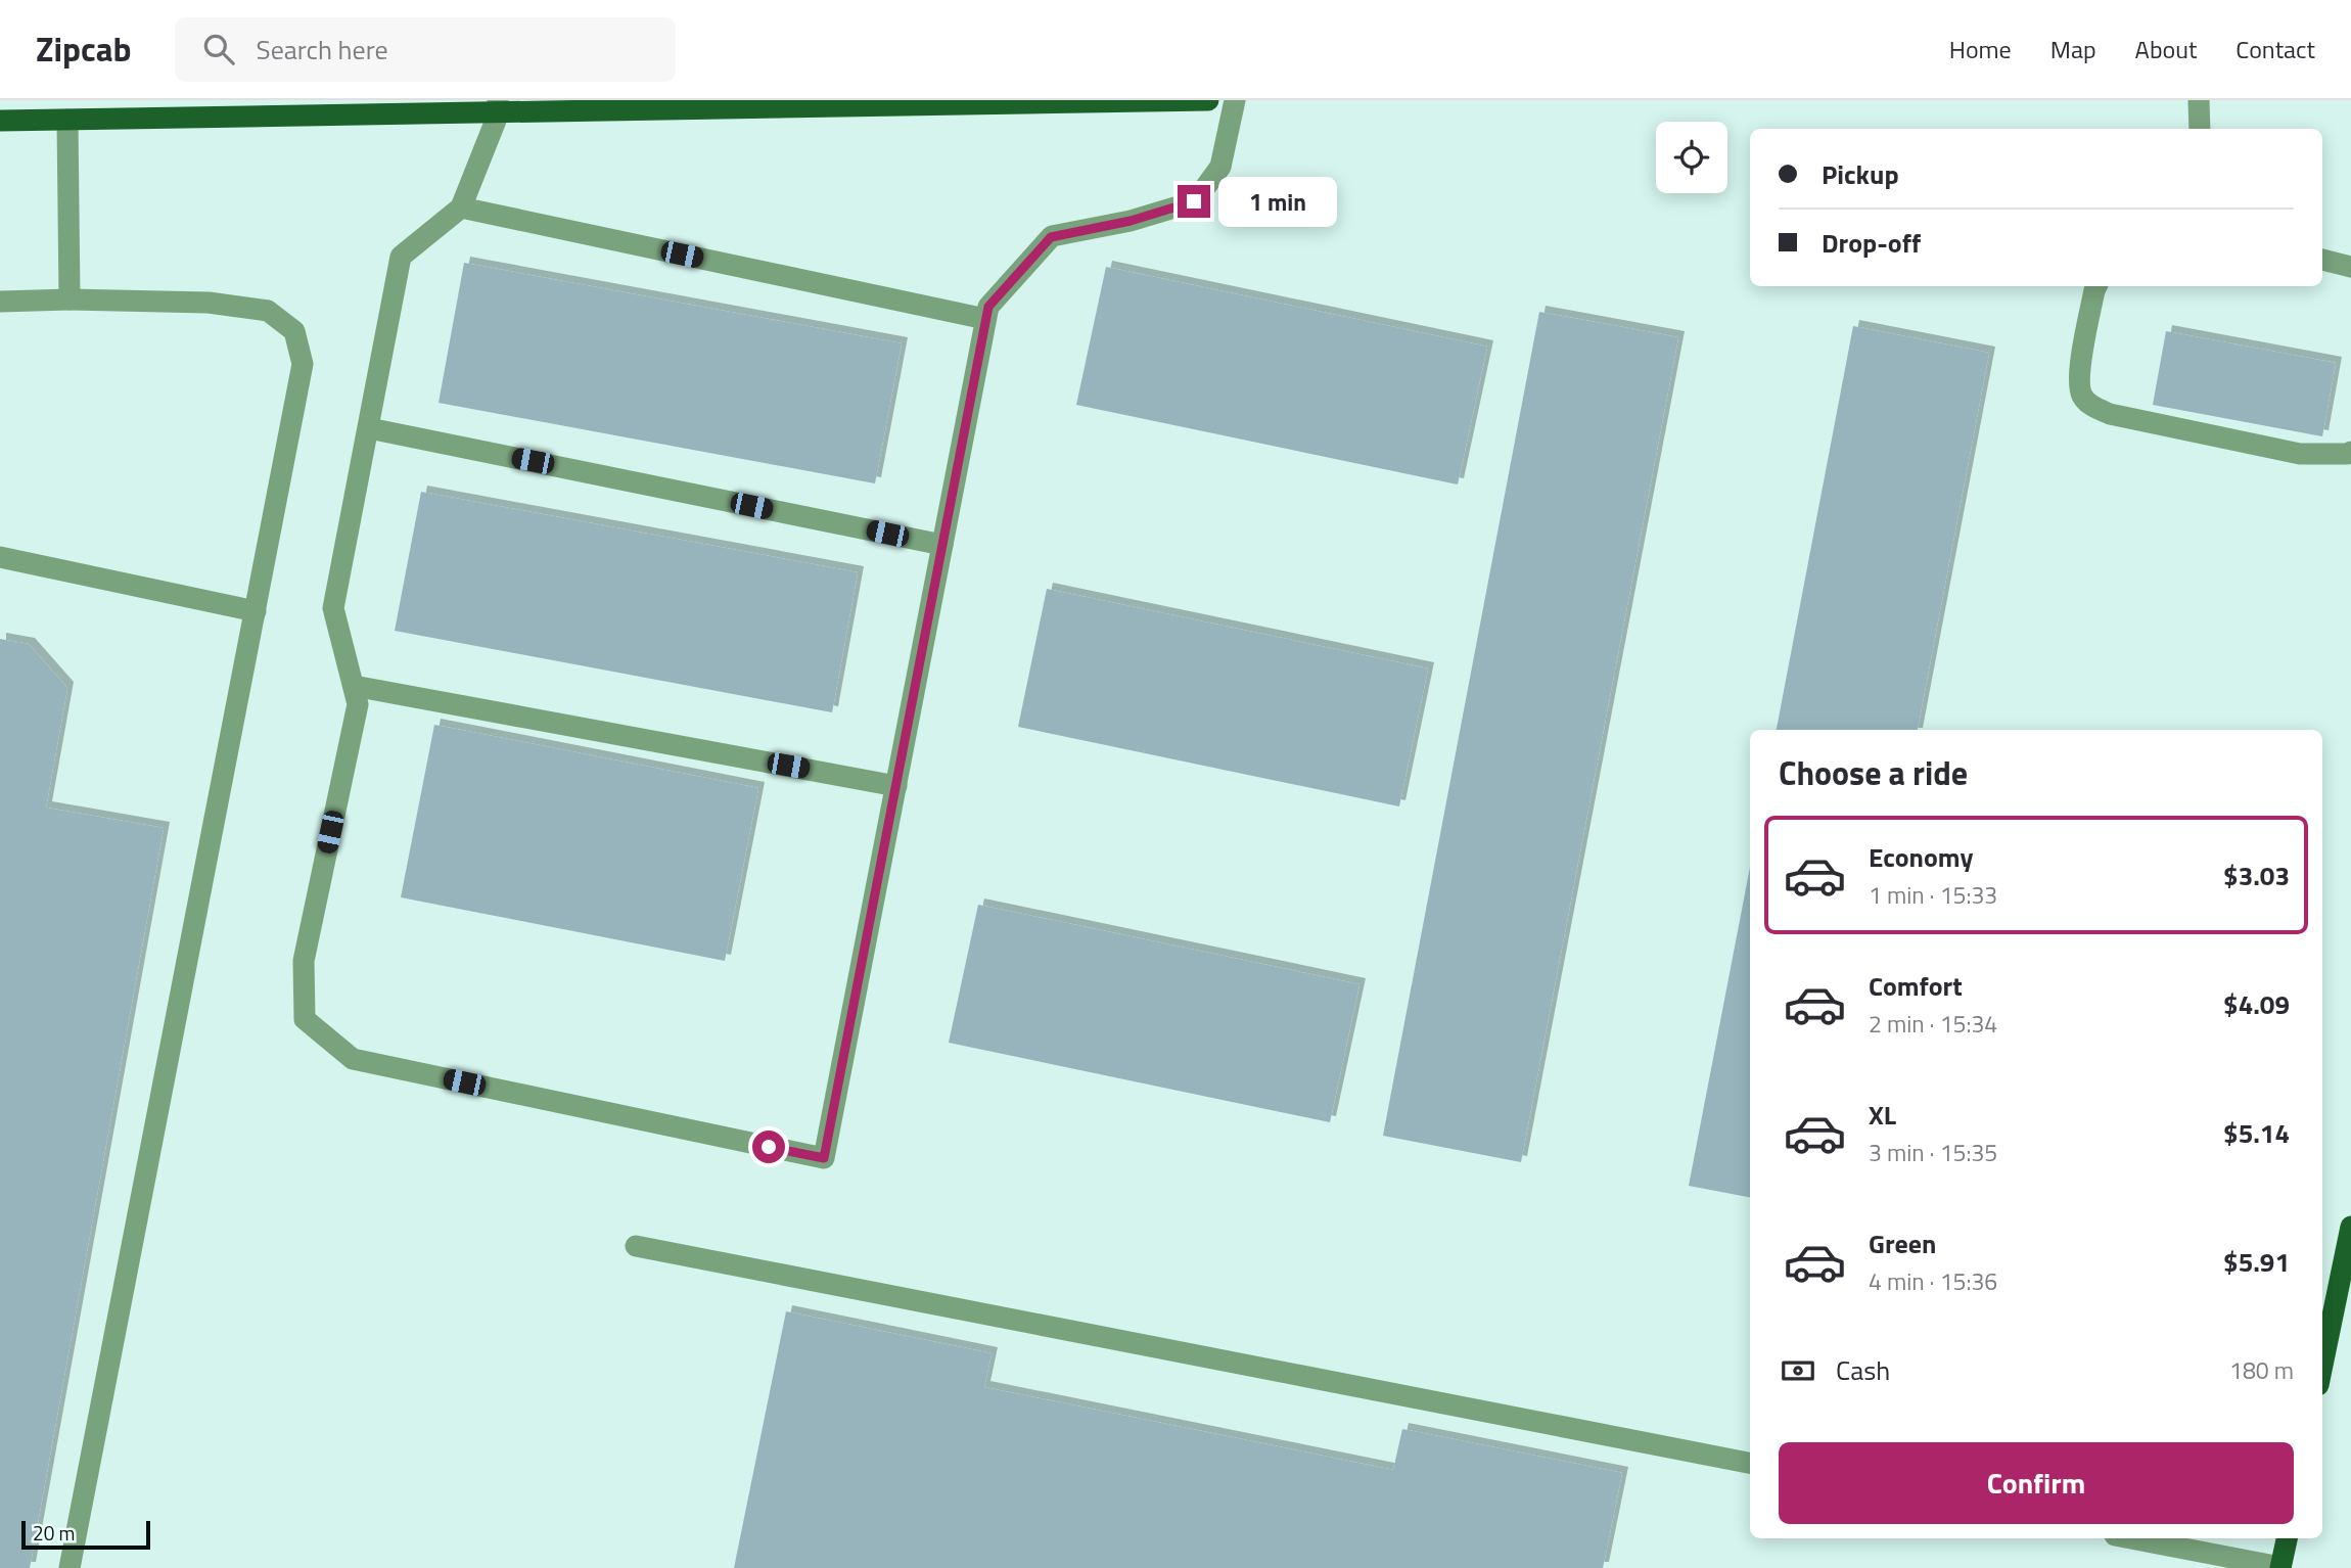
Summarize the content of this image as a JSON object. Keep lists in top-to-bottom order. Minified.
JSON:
{"scale_bar":"20 m","page":{"header":"Zipcab","search":"Search here","nav":["Home","Map","About","Contact"],"banner":["Pickup","Drop-off"],"bubble":"1 min","heading":"Choose a ride","list":[{"name":"Economy","note":"1 min · 15:33","value":"$3.03"},{"name":"Comfort","note":"2 min · 15:34","value":"$4.09"},{"name":"XL","note":"3 min · 15:35","value":"$5.14"},{"name":"Green","note":"4 min · 15:36","value":"$5.91"}],"pay":["Cash","180 m"],"buttons":"Confirm","scale":"20 m"}}
